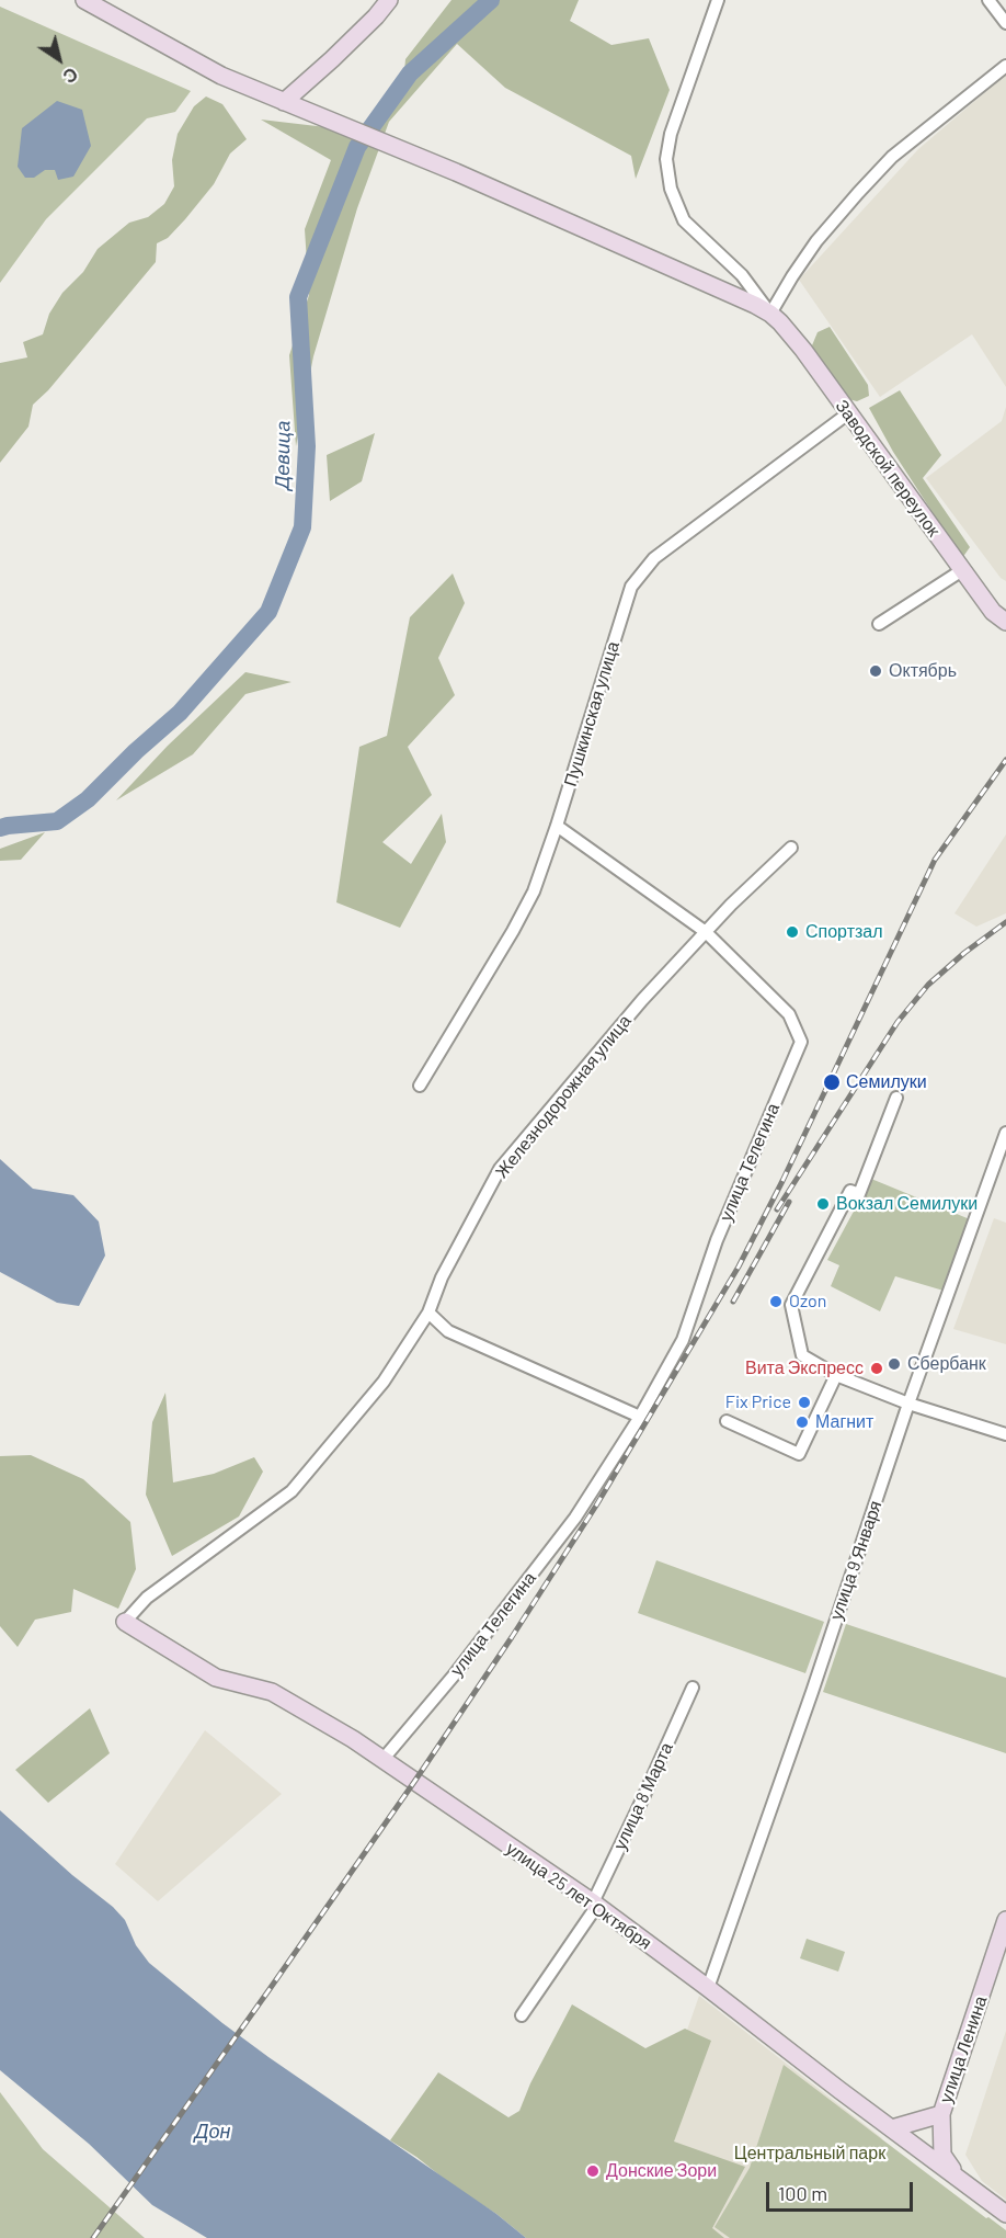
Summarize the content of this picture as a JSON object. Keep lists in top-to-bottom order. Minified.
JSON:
{"streets":{"street":["Заводской переулок","Пушкинская улица","Железнодорожная улица","улица Телегина","улица 9 Января","улица 8 Марта","улица 25 лет Октября","улица Ленина"]},"crossings":[["Заводской переулок","Пушкинская улица"],["Пушкинская улица","улица Телегина"],["Железнодорожная улица","улица Телегина"],["Железнодорожная улица","улица 25 лет Октября"],["улица Телегина","улица 25 лет Октября"],["улица 9 Января","улица 25 лет Октября"],["улица 8 Марта","улица 25 лет Октября"],["улица 25 лет Октября","улица Ленина"]],"water":["Девица","Дон"],"parks":["Центральный парк"],"places":["Октябрь","Спортзал","Семилуки","Вокзал Семилуки","Ozon","Сбербанк","Вита Экспресс","Fix Price","Магнит","Донские Зори"],"scale_bar":"100 m","north":"bottom right"}
